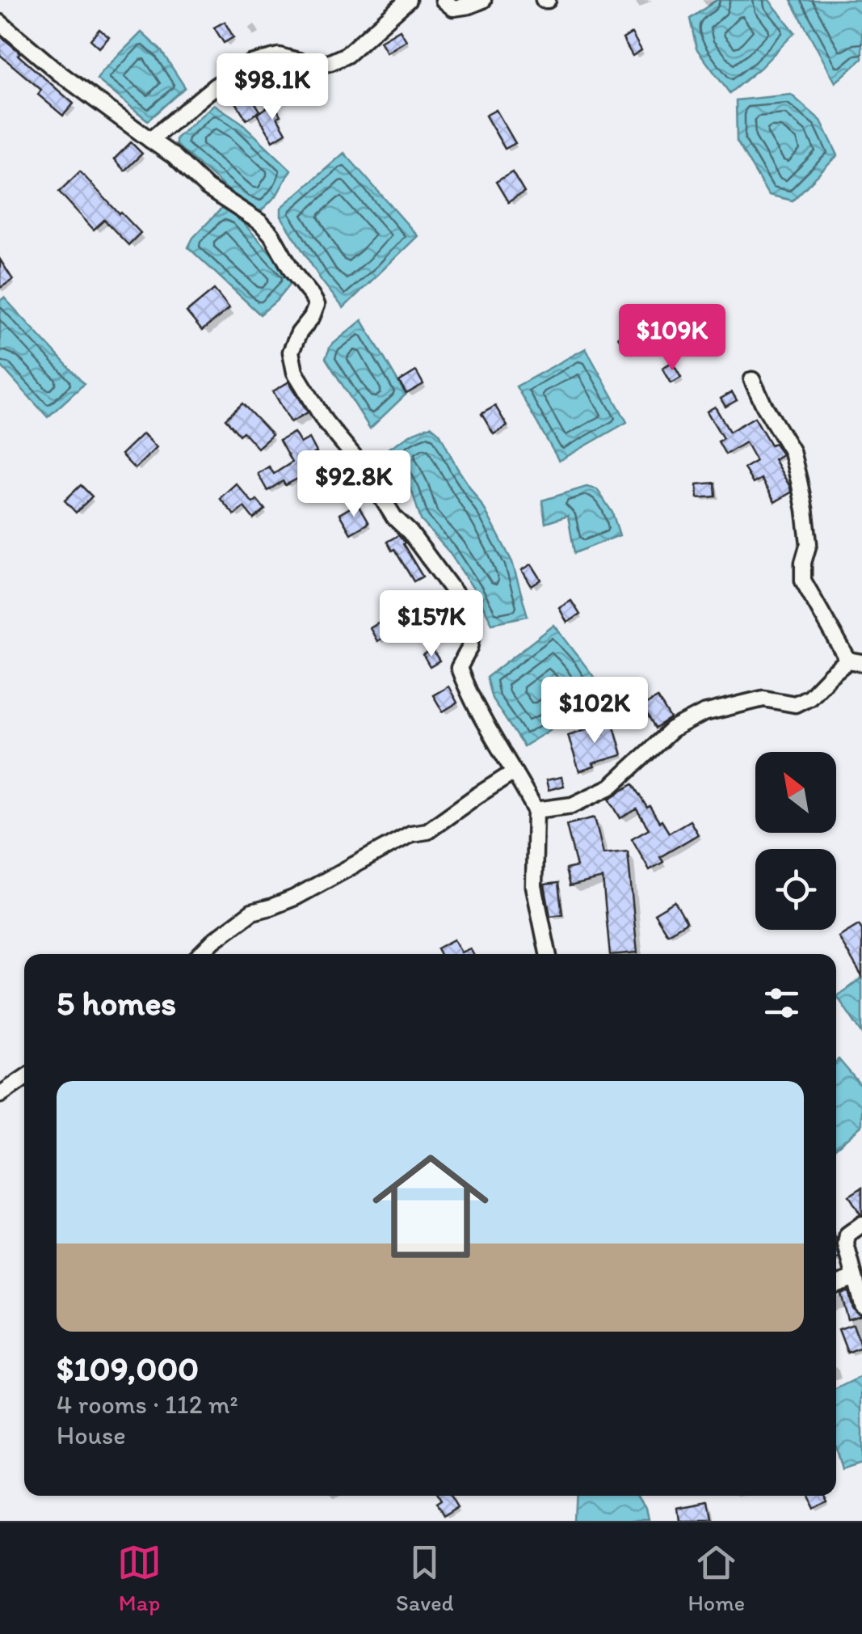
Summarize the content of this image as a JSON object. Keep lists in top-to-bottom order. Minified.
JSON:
{"north":"top left","page":{"price":["$98.1K","$109K","$92.8K","$157K","$102K"],"heading":"5 homes","list":[{"name":"$109,000","note":"4 rooms · 112 m² · House"}],"tabs":["Map","Saved","Home"]}}
